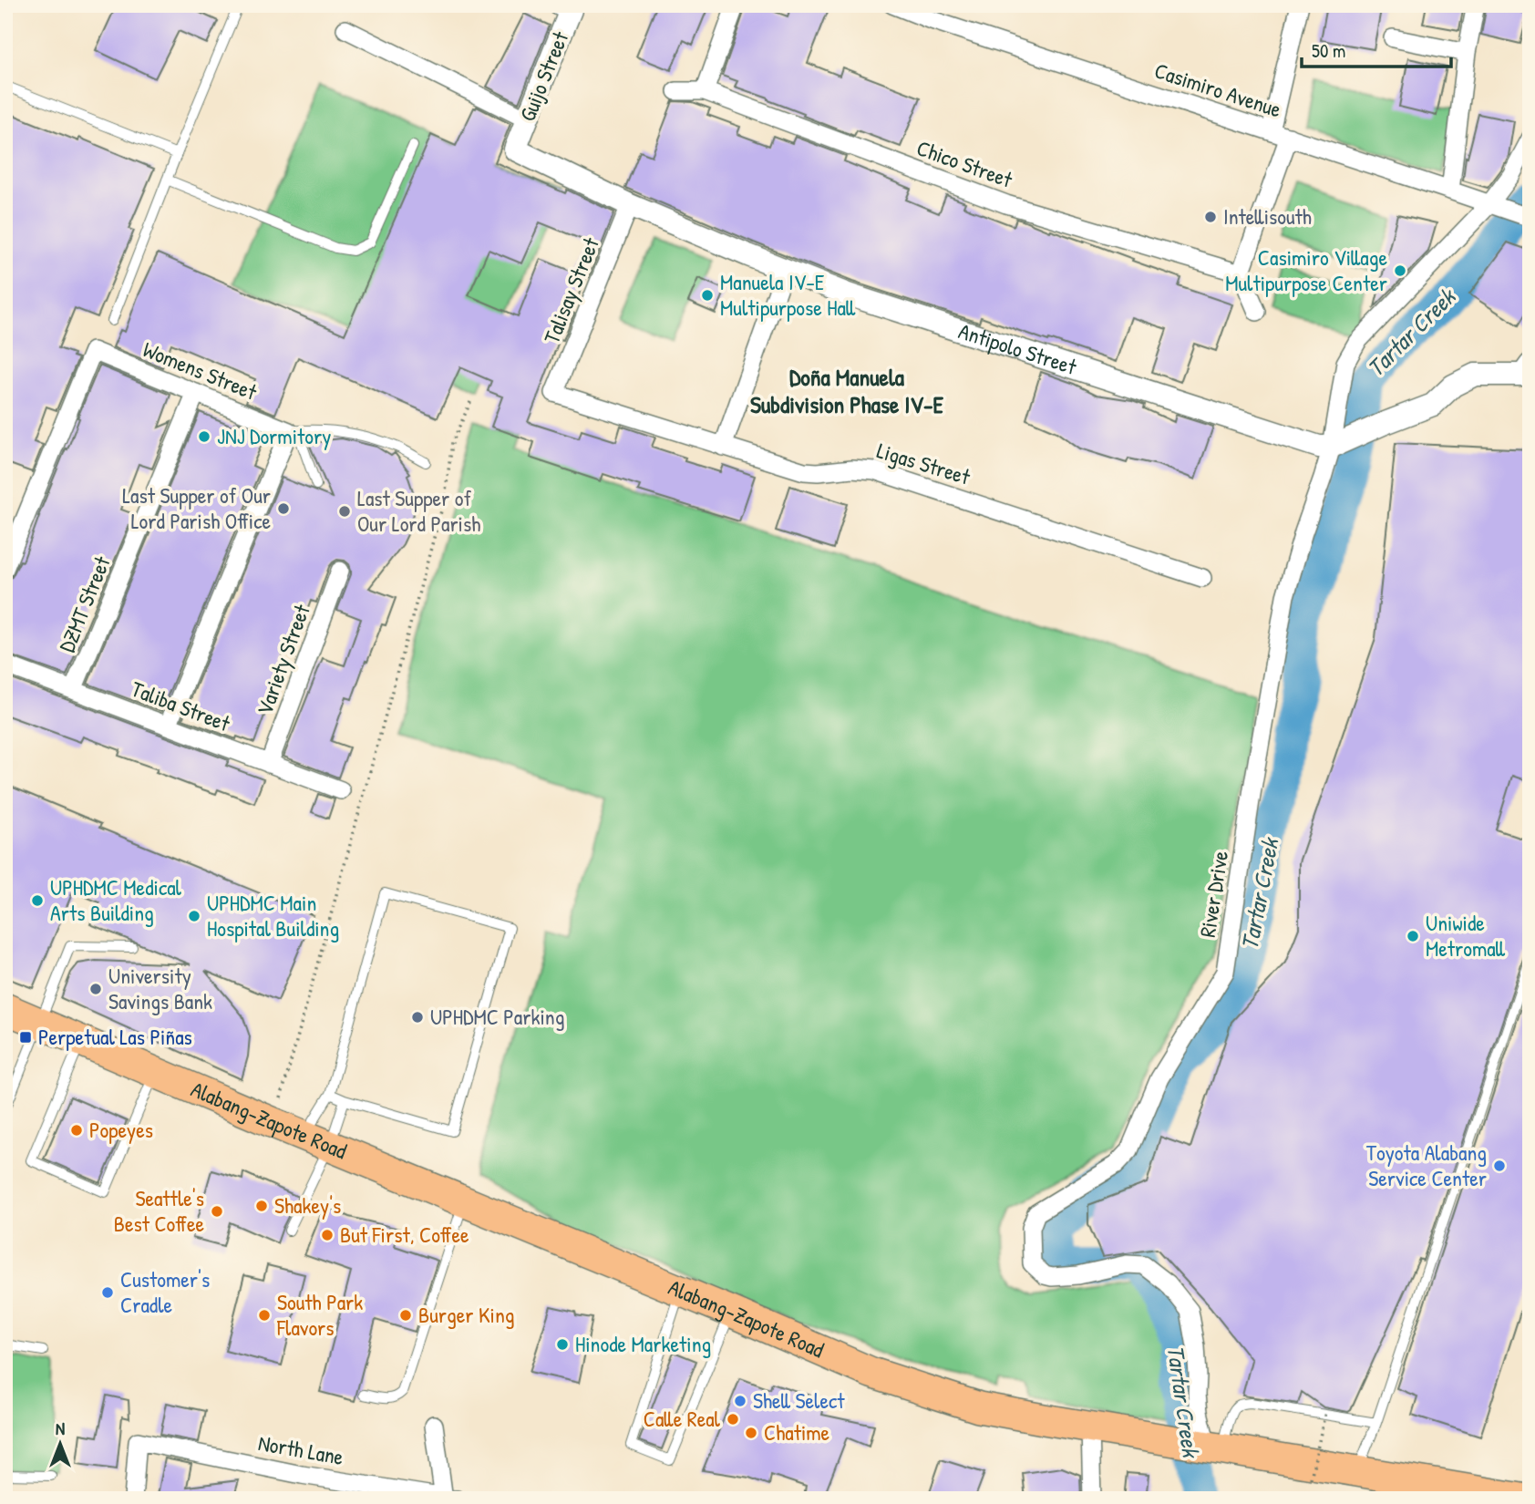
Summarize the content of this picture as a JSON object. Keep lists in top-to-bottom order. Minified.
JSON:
{"streets":{"highway":["Alabang-Zapote Road"],"street":["Guijo Street","Casimiro Avenue","Chico Street","Talisay Street","Antipolo Street","Womens Street","Ligas Street","DZMT Street","Variety Street","Taliba Street","River Drive","North Lane"]},"crossings":[["Guijo Street","Antipolo Street"],["Casimiro Avenue","River Drive"],["Talisay Street","Antipolo Street"],["Talisay Street","Ligas Street"],["Antipolo Street","River Drive"],["Womens Street","DZMT Street"],["DZMT Street","Taliba Street"],["Variety Street","Taliba Street"],["River Drive","Alabang-Zapote Road"]],"districts":["Doña Manuela Subdivision Phase IV-E"],"water":["Tartar Creek"],"places":{"other":["Intellisouth","Casimiro Village Multipurpose Center","Manuela IV-E Multipurpose Hall","JNJ Dormitory","Last Supper of Our Lord Parish Office","Last Supper of Our Lord Parish","UPHDMC Medical Arts Building","UPHDMC Main Hospital Building","Uniwide Metromall","University Savings Bank","UPHDMC Parking","Popeyes","Toyota Alabang Service Center","Shakey's","Seattle's Best Coffee","But First, Coffee","Customer's Cradle","South Park Flavors","Burger King","Hinode Marketing","Shell Select","Calle Real","Chatime"],"transit":["Perpetual Las Piñas"]},"scale_bar":"50 m","north":"top"}
